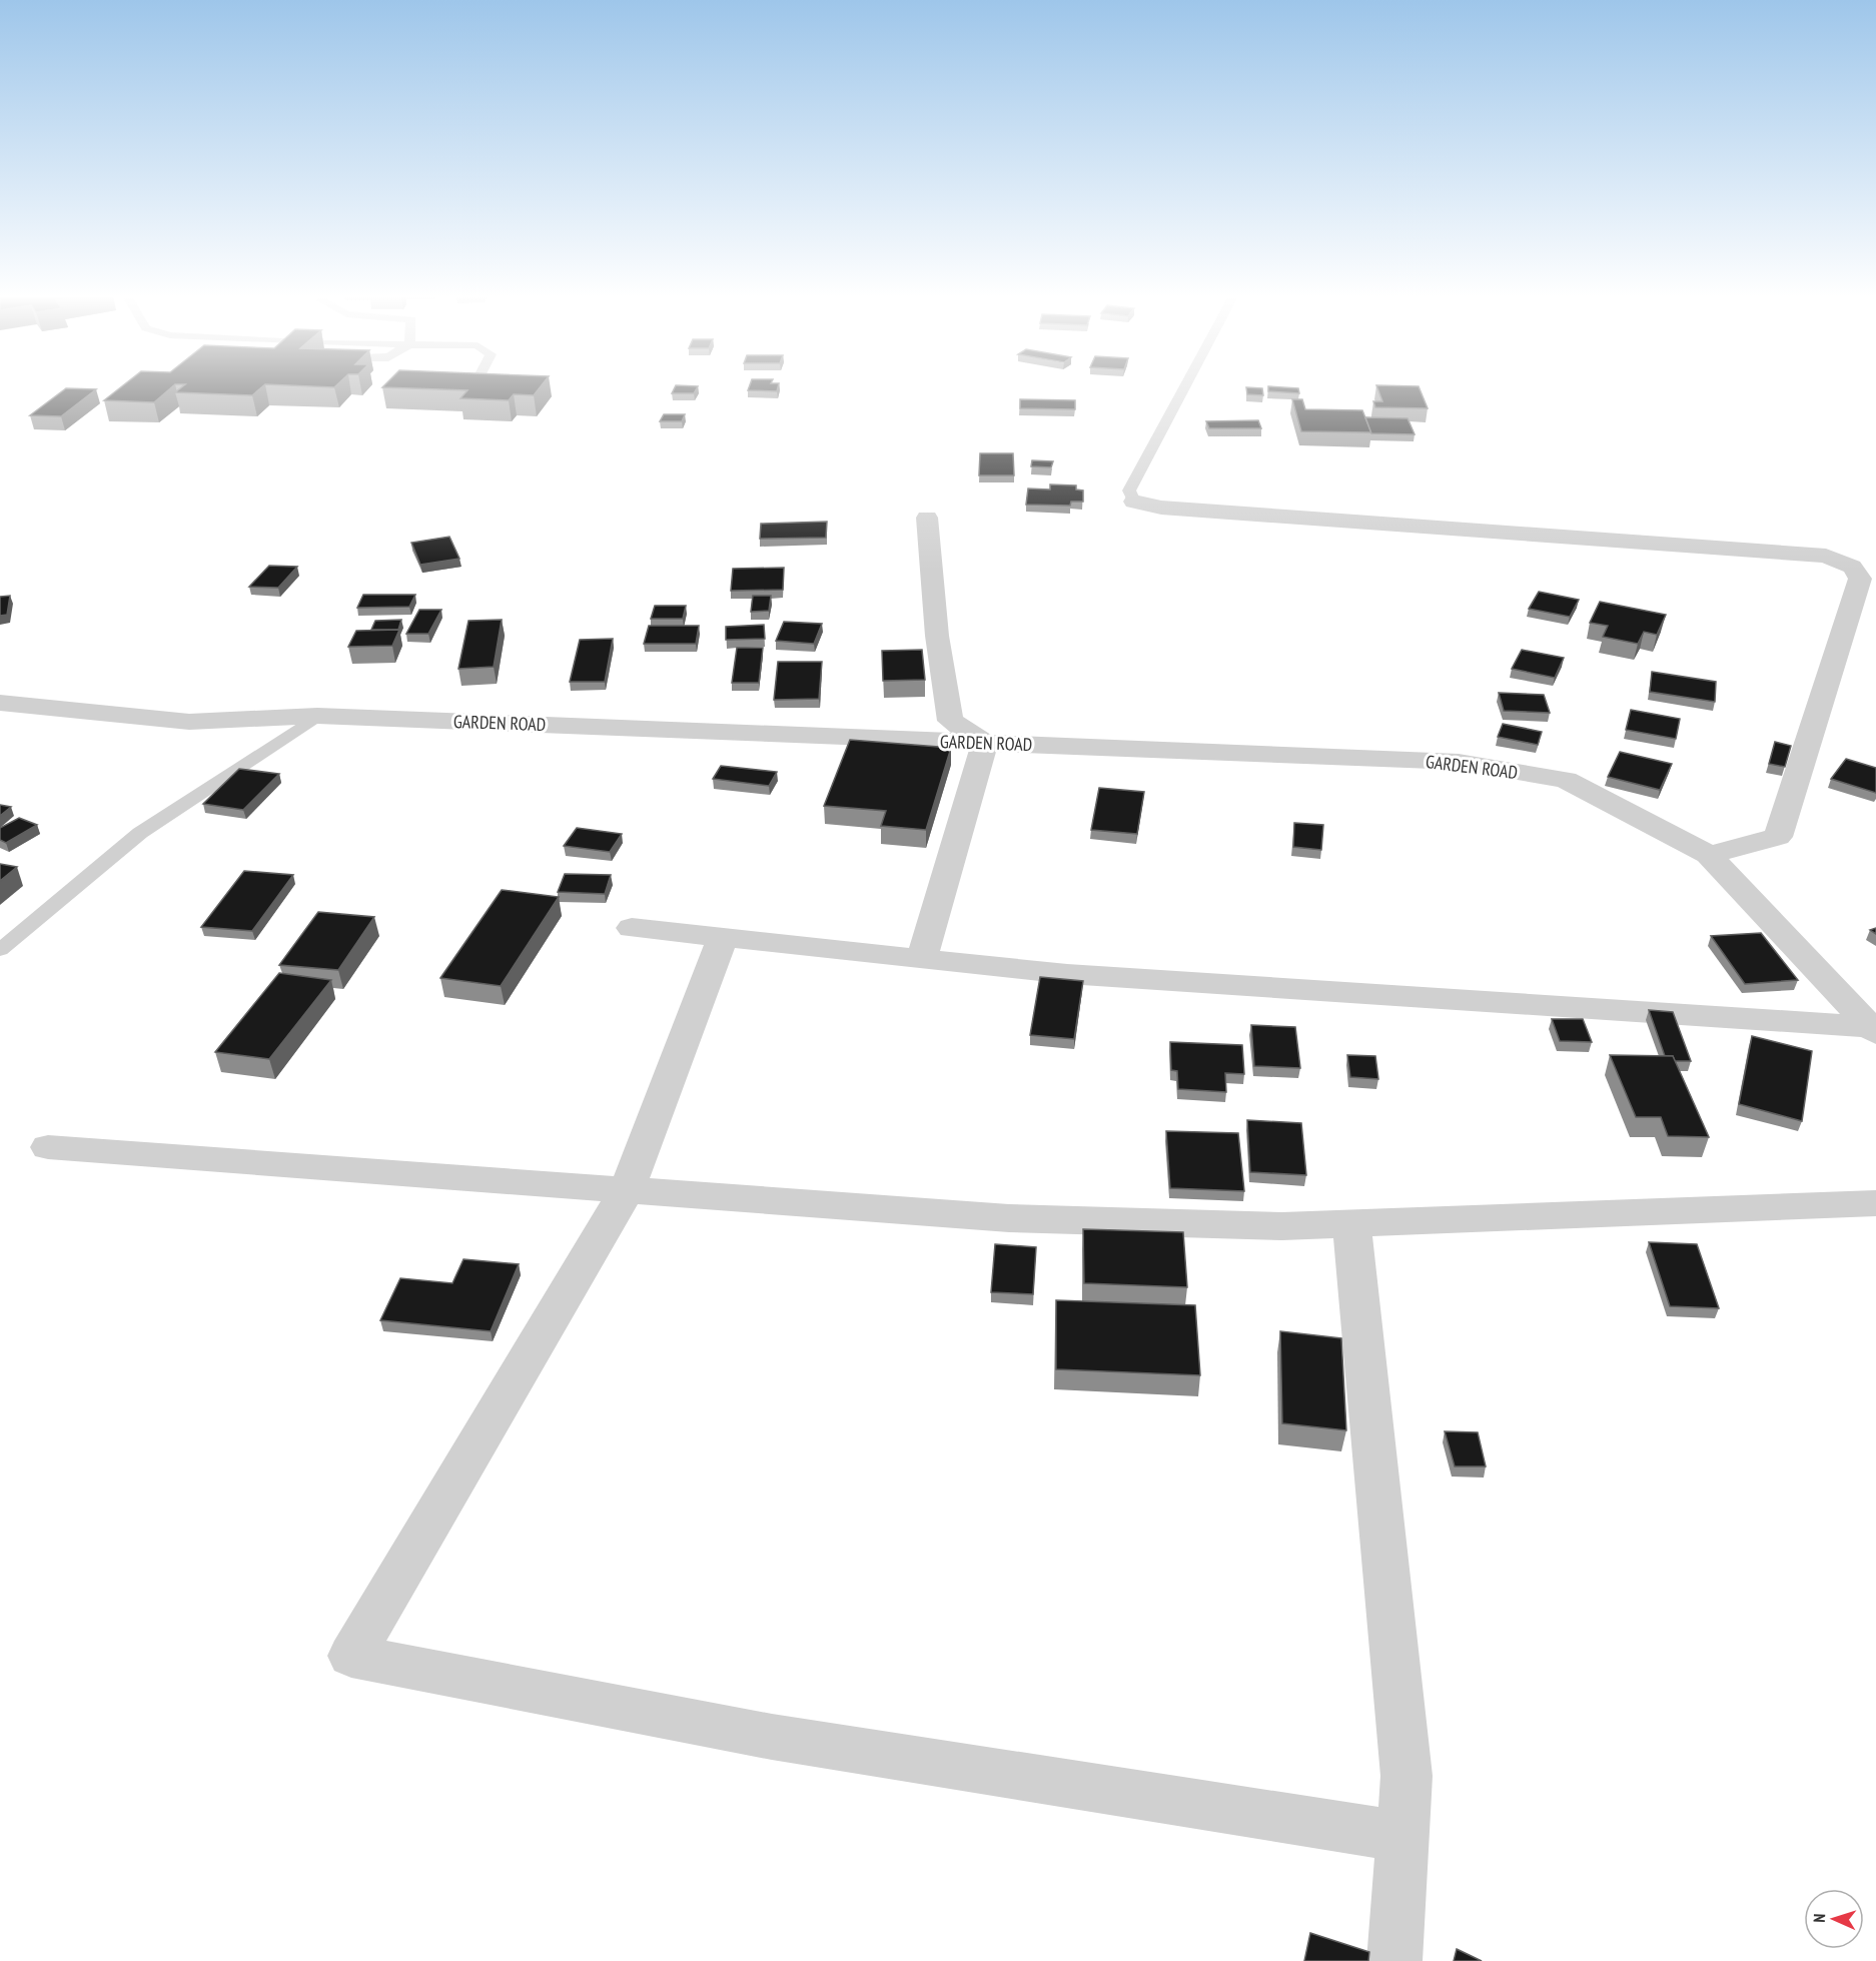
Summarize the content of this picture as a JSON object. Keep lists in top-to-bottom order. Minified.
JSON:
{"streets":{"street":["GARDEN ROAD"]},"north":"left"}
